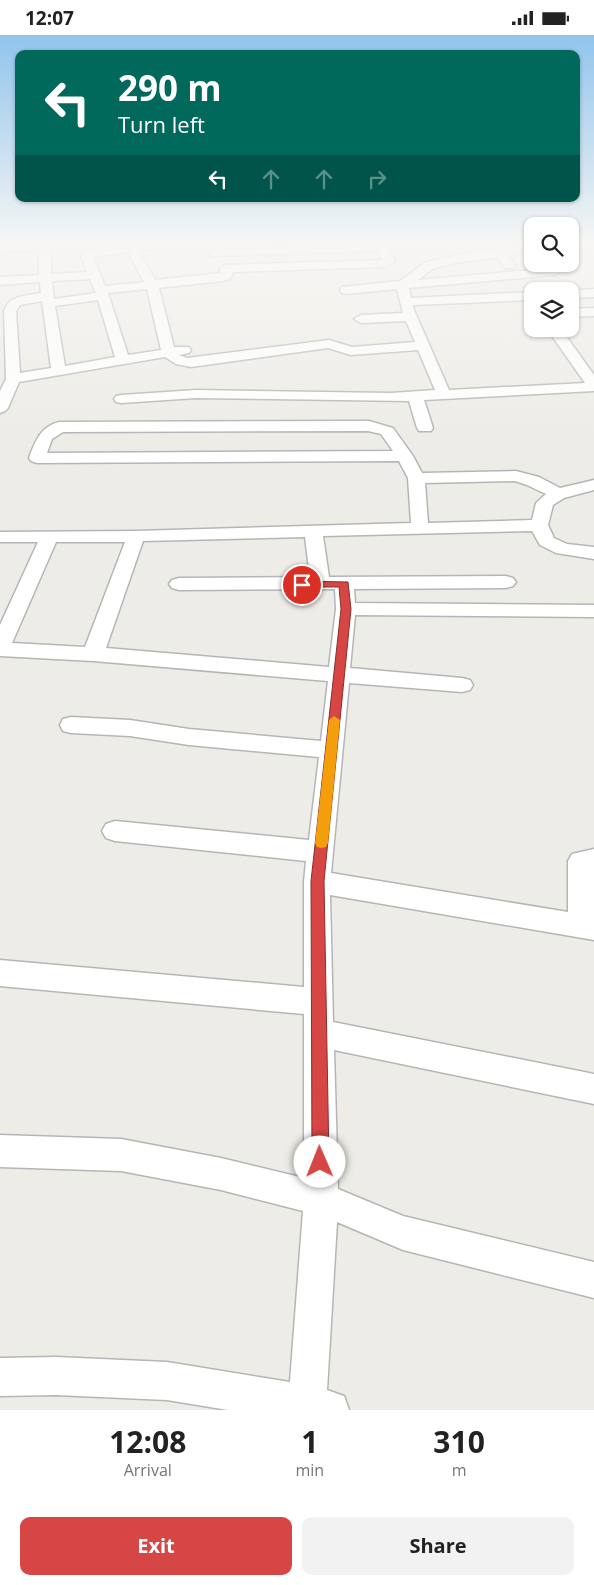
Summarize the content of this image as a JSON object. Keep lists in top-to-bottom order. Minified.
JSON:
{"page":{"status":"12:07","turn":["290 m","Turn left"],"eta":["12:08","Arrival","1","min","310","m"],"buttons":["Exit","Share"]}}
